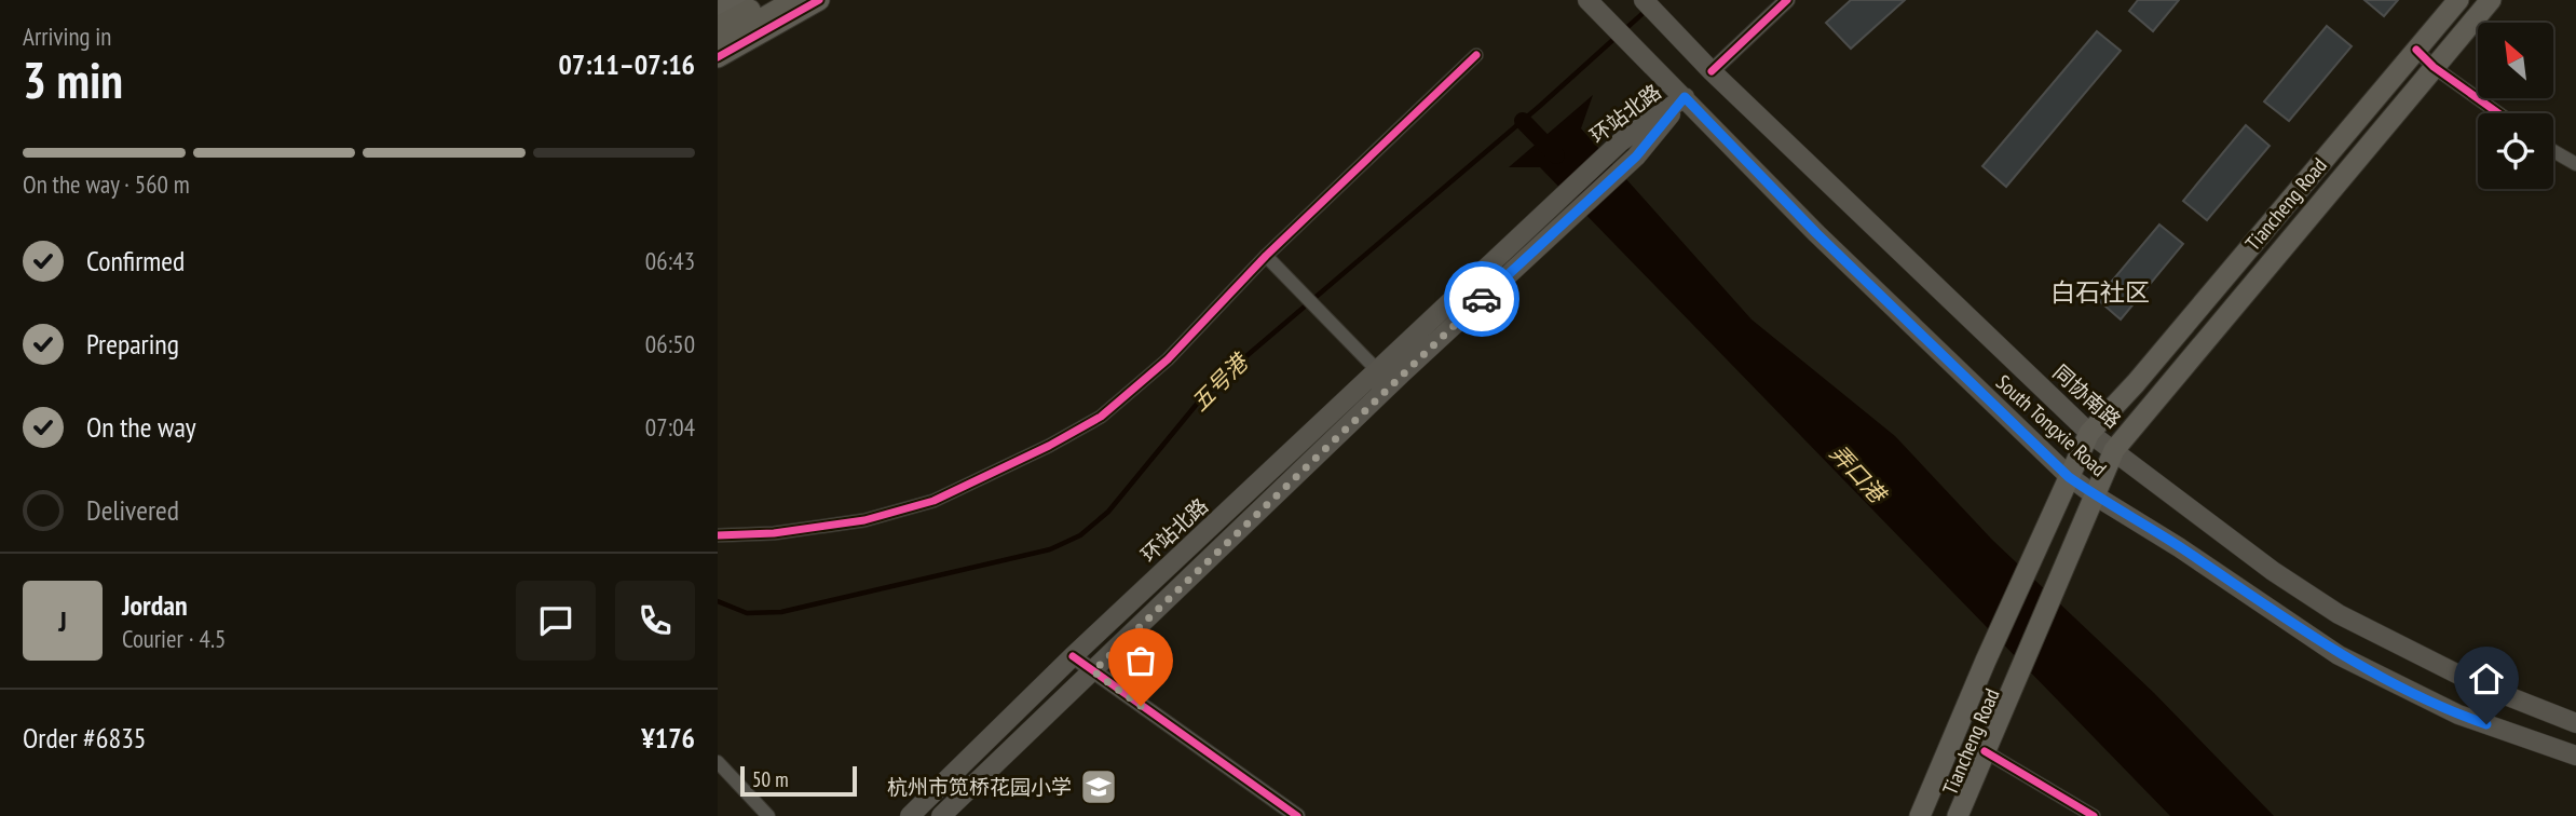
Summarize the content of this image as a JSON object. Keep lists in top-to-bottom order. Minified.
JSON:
{"streets":{"main road":["环站北路","Tiancheng Road","同协南路","South Tongxie Road"]},"crossings":[["环站北路","South Tongxie Road"],["Tiancheng Road","同协南路"],["Tiancheng Road","South Tongxie Road"]],"districts":["白石社区"],"water":["五号港","弄口港"],"places":{"school or university":["杭州市笕桥花园小学"]},"scale_bar":"50 m","north":"top left","page":{"heading":["3 min","Arriving in","07:11–07:16"],"panel":["Jordan","Courier · 4.5","Order #6835","¥176"],"bar":"On the way · 560 m","list":[["Confirmed","06:43"],["Preparing","06:50"],["On the way","07:04"],"Delivered"],"round":"J","scale":"50 m"}}
